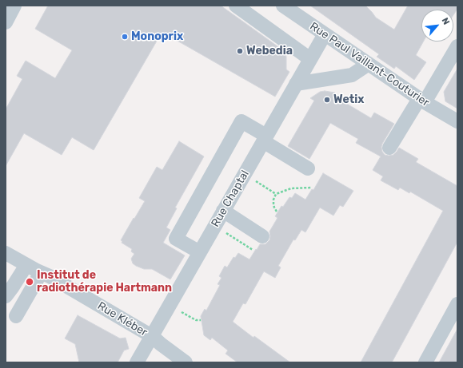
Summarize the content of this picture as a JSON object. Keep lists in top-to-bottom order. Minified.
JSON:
{"streets":{"street":["Rue Paul Vaillant-Couturier","Rue Chaptal","Rue Kléber"]},"crossings":[["Rue Paul Vaillant-Couturier","Rue Chaptal"],["Rue Chaptal","Rue Kléber"]],"places":["Monoprix","Webedia","Wetix","Institut de radiothérapie Hartmann"],"north":"top right"}
